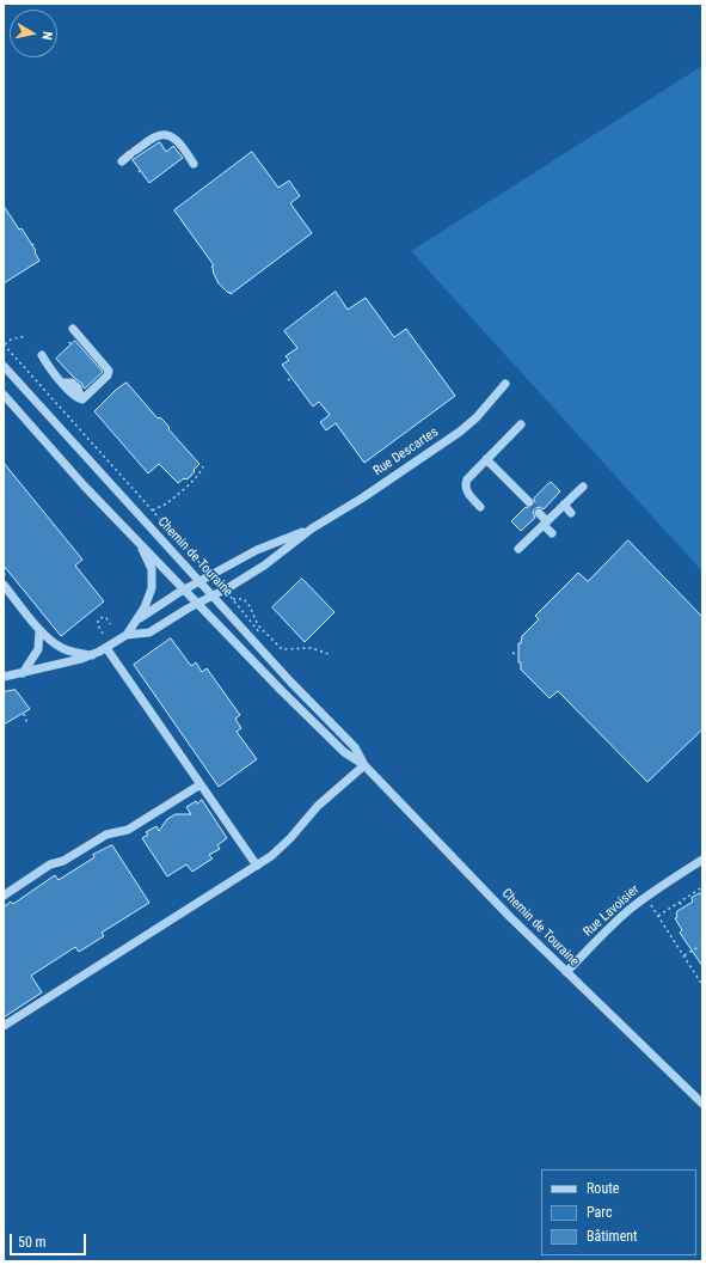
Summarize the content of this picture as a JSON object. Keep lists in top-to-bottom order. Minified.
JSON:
{"streets":{"street":["Rue Descartes","Chemin de Touraine","Rue Lavoisier"]},"crossings":[["Rue Descartes","Chemin de Touraine"],["Chemin de Touraine","Rue Lavoisier"]],"legend":["Route","Parc","Bâtiment"],"scale_bar":"50 m","north":"right"}
